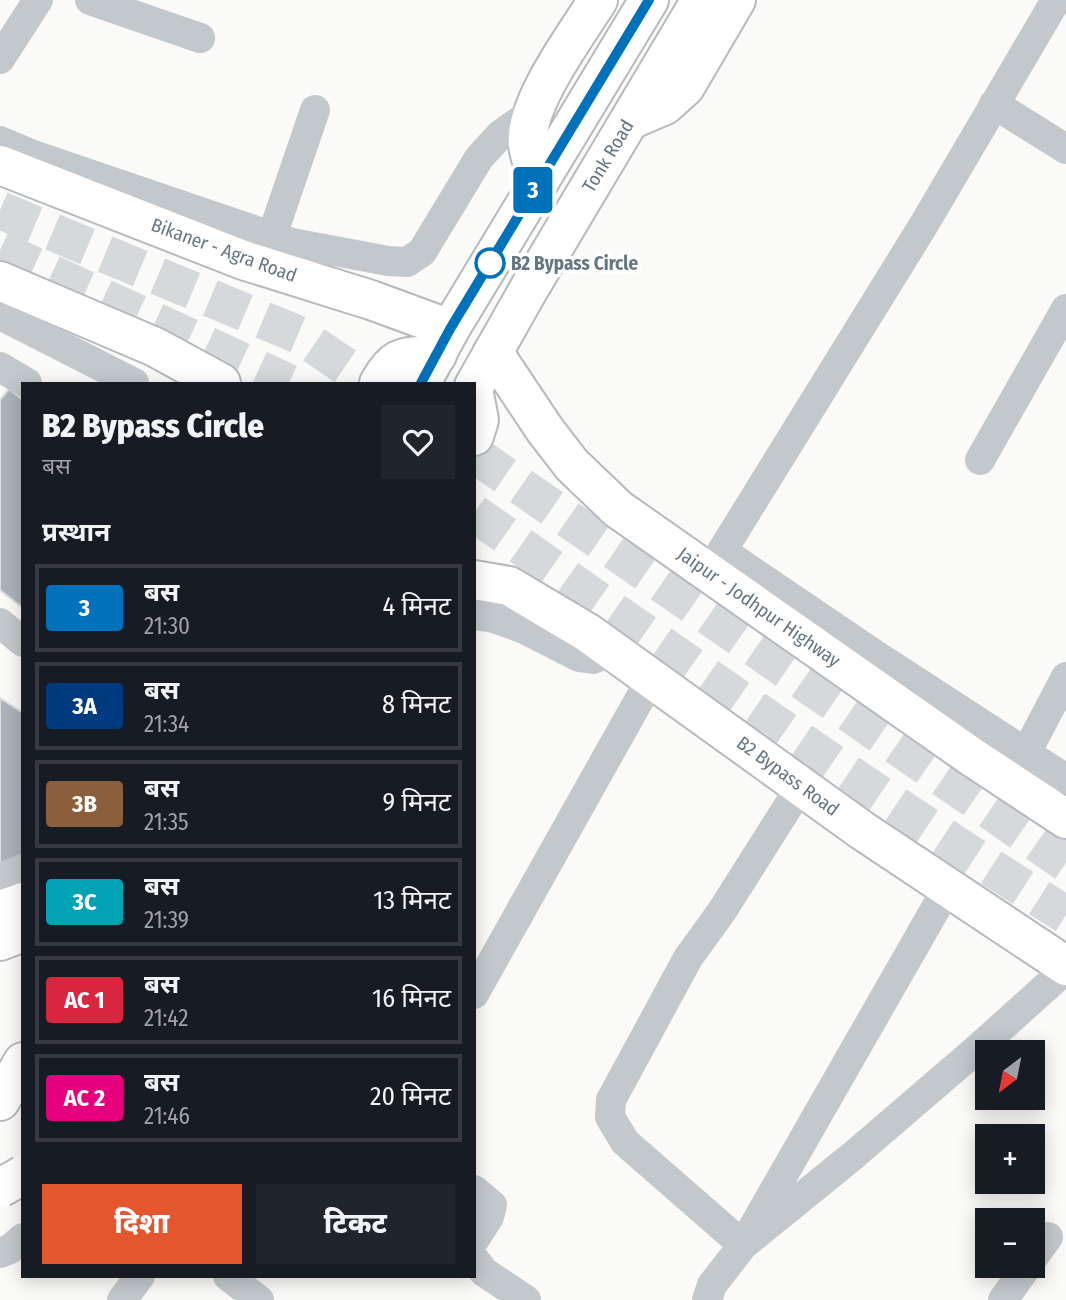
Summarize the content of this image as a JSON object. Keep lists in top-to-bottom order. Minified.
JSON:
{"streets":{"main road":["Tonk Road","Bikaner - Agra Road","Jaipur - Jodhpur Highway","B2 Bypass Road"]},"crossings":[["Tonk Road","Jaipur - Jodhpur Highway"]],"places":["B2 Bypass Circle"],"lines":["bus line 3"],"north":"bottom left","page":{"on_map":"3","heading":[["B2 Bypass Circle","बस"],"प्रस्थान"],"list":[{"mark":"3","name":"बस","note":"21:30","value":"4 मिनट"},{"mark":"3A","name":"बस","note":"21:34","value":"8 मिनट"},{"mark":"3B","name":"बस","note":"21:35","value":"9 मिनट"},{"mark":"3C","name":"बस","note":"21:39","value":"13 मिनट"},{"mark":"AC 1","name":"बस","note":"21:42","value":"16 मिनट"},{"mark":"AC 2","name":"बस","note":"21:46","value":"20 मिनट"}],"map_buttons":["+","−"],"buttons":["दिशा","टिकट"]}}
